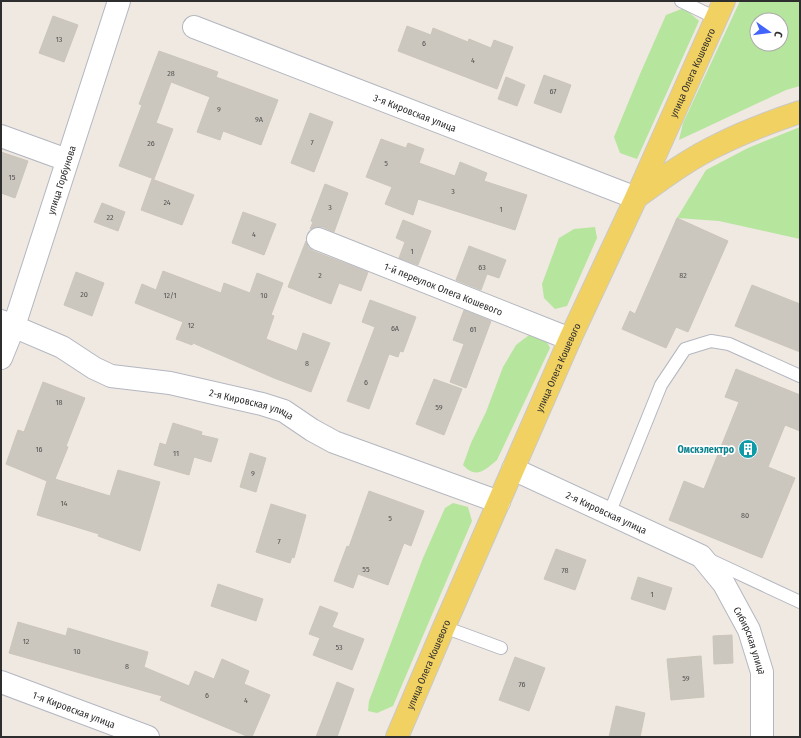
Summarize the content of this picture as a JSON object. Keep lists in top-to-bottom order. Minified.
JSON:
{"streets":{"main road":["улица Олега Кошевого"],"street":["3-я Кировская улица","улица Горбунова","1-й переулок Олега Кошевого","2-я Кировская улица","Сибирская улица","1-я Кировская улица"]},"crossings":[["улица Олега Кошевого","3-я Кировская улица"],["улица Олега Кошевого","1-й переулок Олега Кошевого"],["улица Олега Кошевого","2-я Кировская улица"],["улица Горбунова","2-я Кировская улица"],["2-я Кировская улица","Сибирская улица"]],"places":{"building":["Омскэлектро"]},"house_numbers":["13","6","4","28","67","9","9А","7","26","5","15","3","24","3","1","22","4","1","63","2","82","20","12/1","10","12","6А","61","8","6","18","59","16","11","9","14","80","5","7","55","78","1","12","53","10","8","59","76","6","4"],"north":"right"}
